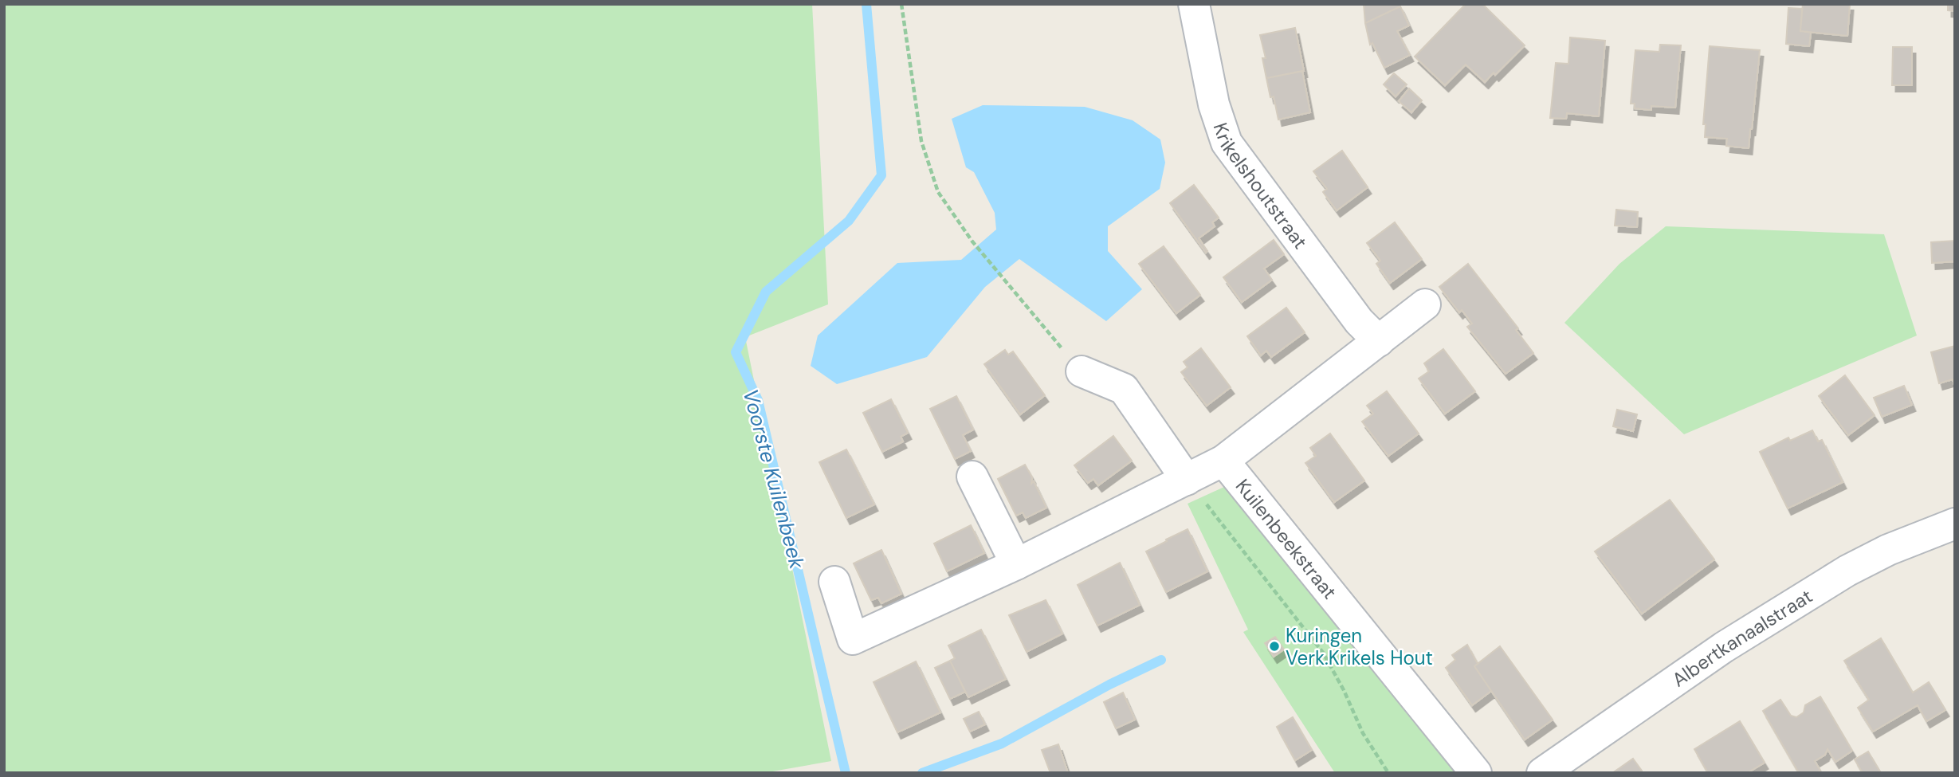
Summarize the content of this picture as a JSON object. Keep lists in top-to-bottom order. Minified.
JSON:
{"streets":{"street":["Krikelshoutstraat","Kuilenbeekstraat","Albertkanaalstraat"]},"crossings":[["Krikelshoutstraat","Kuilenbeekstraat"]],"water":["Voorste Kuilenbeek"],"places":["Kuringen Verk.Krikels Hout"]}
